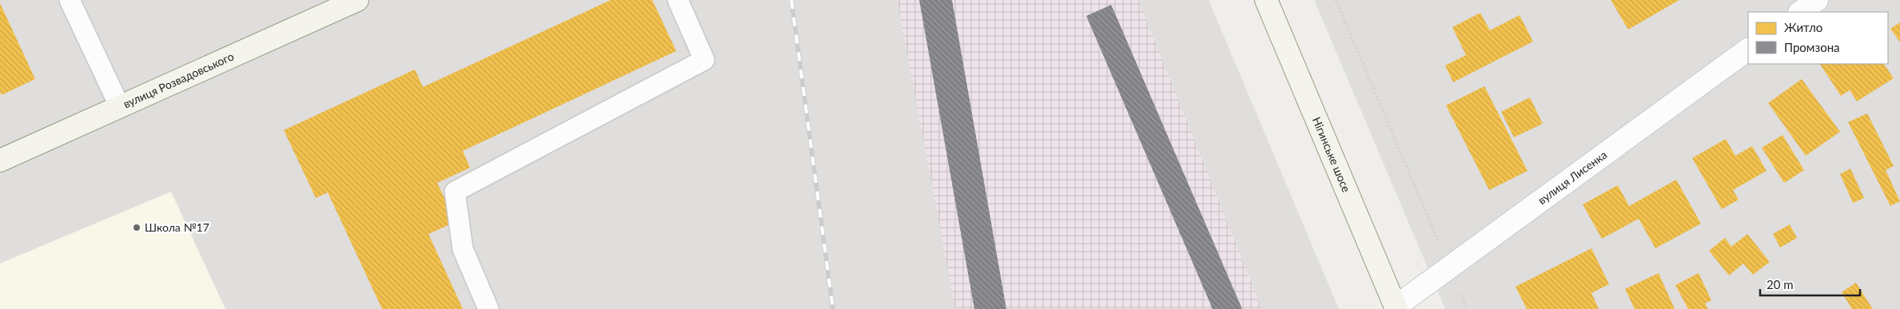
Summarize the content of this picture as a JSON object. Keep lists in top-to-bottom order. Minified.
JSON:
{"streets":{"street":["вулиця Розвадовського","Нігинське шосе","вулиця Лисенка"]},"crossings":[["Нігинське шосе","вулиця Лисенка"]],"places":["Школа №17"],"legend":["Житло","Промзона"],"scale_bar":"20 m"}
